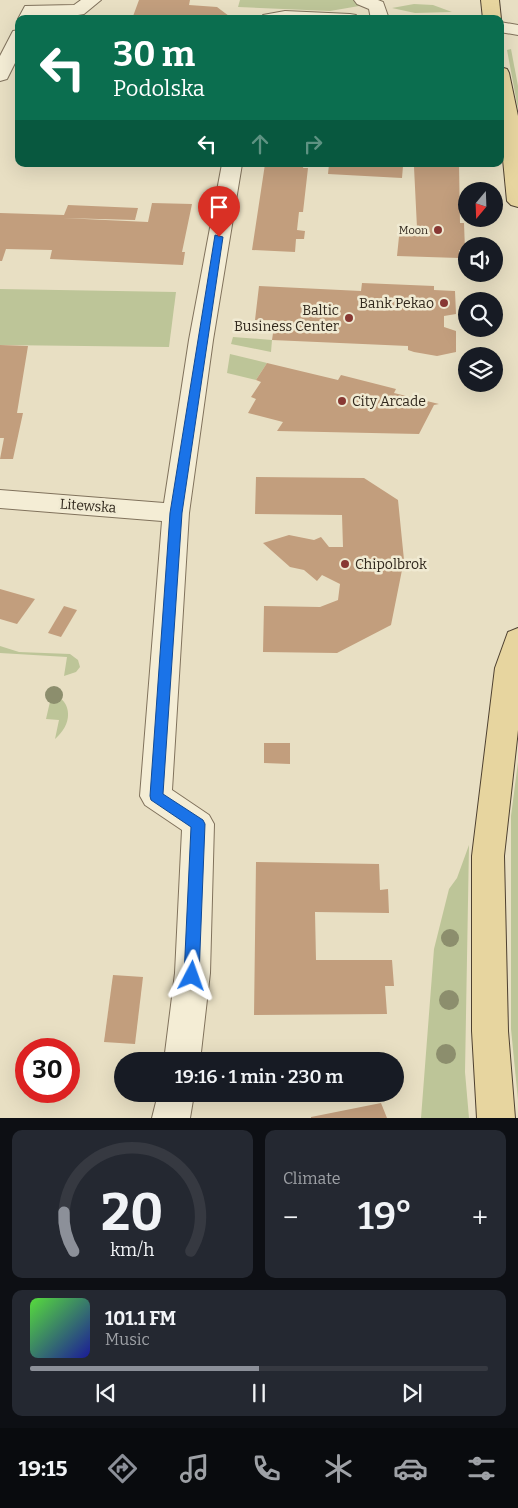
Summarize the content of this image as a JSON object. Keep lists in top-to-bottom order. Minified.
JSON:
{"streets":{"street":["Litewska"]},"places":["Moon","Bank Pekao","Baltic Business Center","City Arcade","Chipolbrok"],"north":"bottom","page":{"turn":["30 m","Podolska"],"limit":"30","trip":"19:16 · 1 min · 230 m","tile":"Climate","heat":["−","19°","+"],"song":["101.1 FM","Music"],"tabs":"19:15","gauge":["20","km/h"]}}
